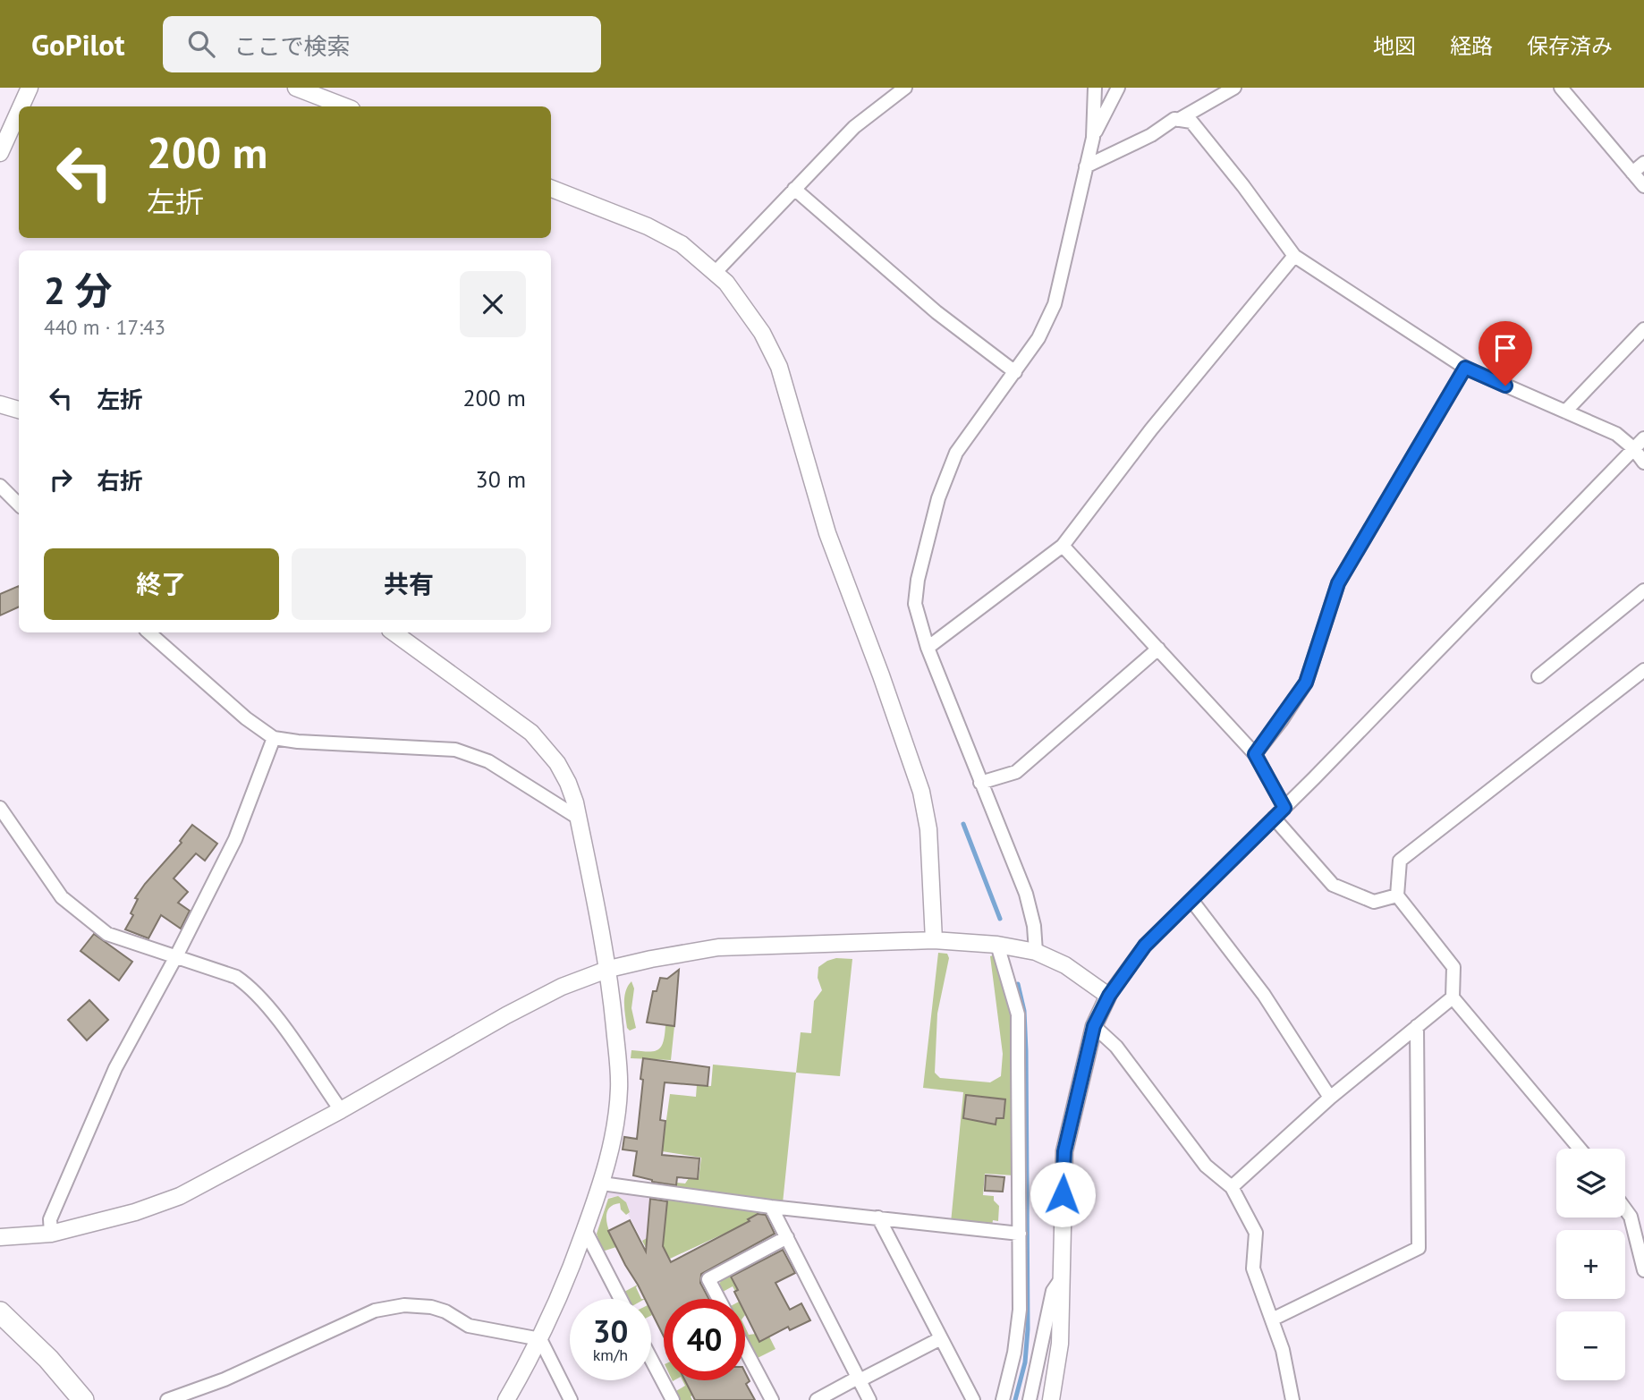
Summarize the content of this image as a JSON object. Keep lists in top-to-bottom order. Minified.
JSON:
{"page":{"header":"GoPilot","search":"ここで検索","nav":["地図","経路","保存済み"],"turn":["200 m","左折"],"heading":["2 分","440 m · 17:43"],"list":[{"name":"左折","value":"200 m"},{"name":"右折","value":"30 m"}],"buttons":["終了","共有"],"map_buttons":["+","−"],"speed":"30 km/h","limit":"40"}}
